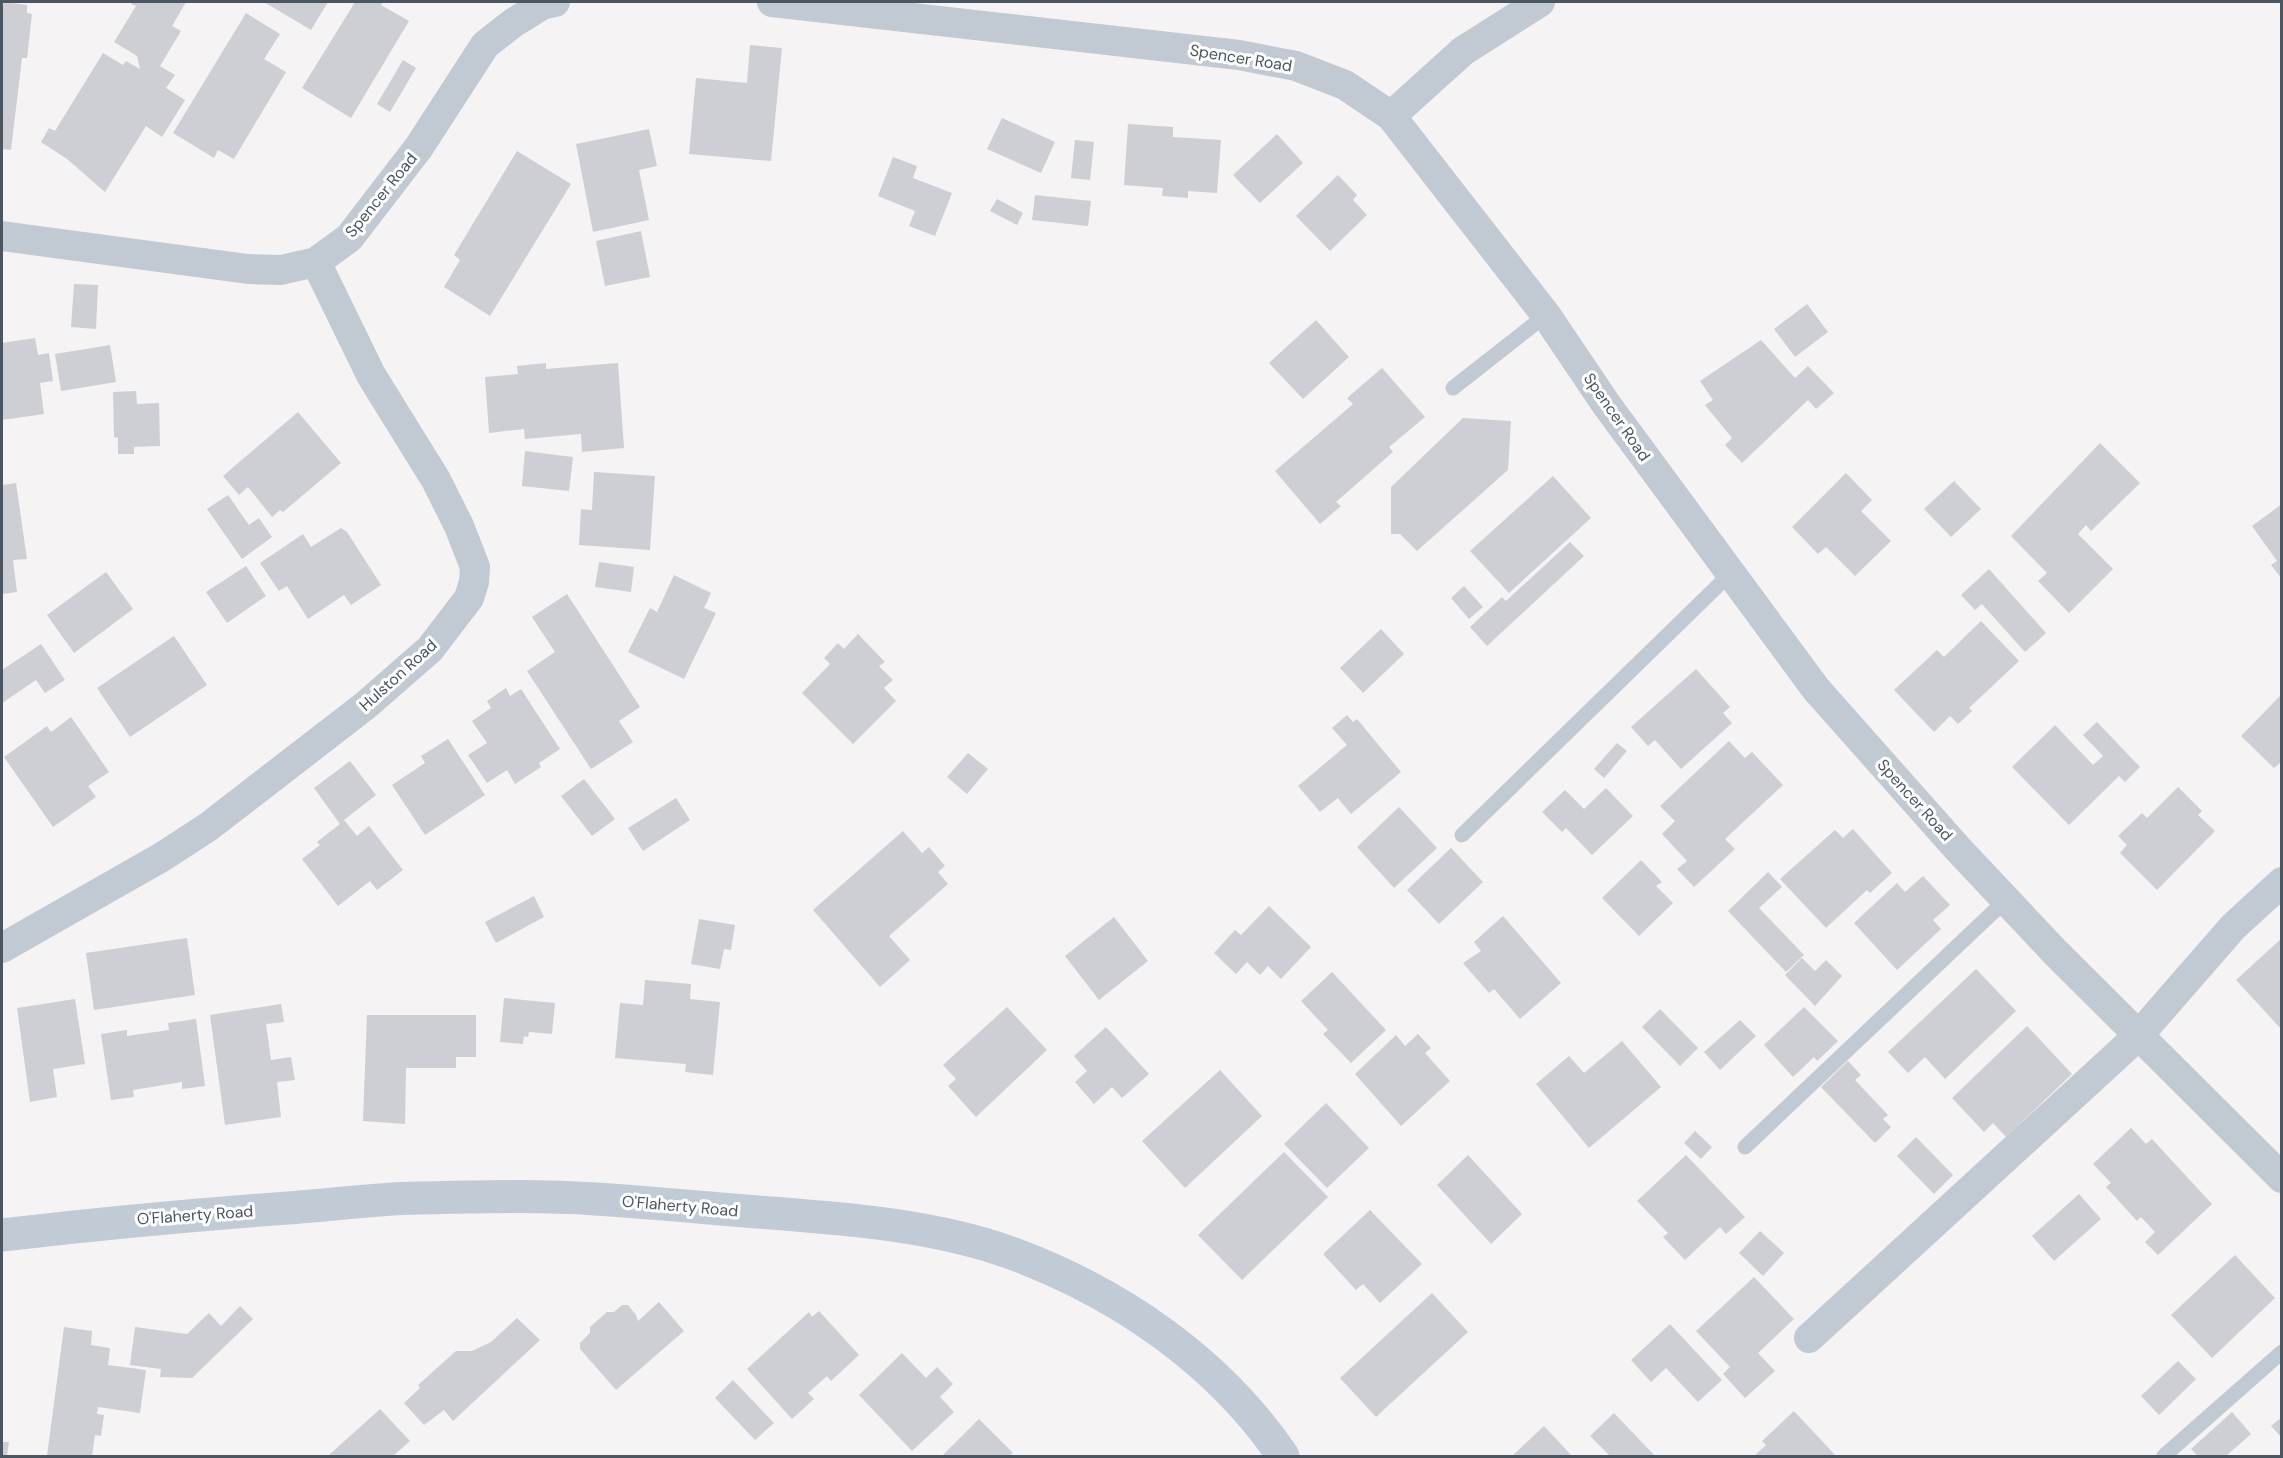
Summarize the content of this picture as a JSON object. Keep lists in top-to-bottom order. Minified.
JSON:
{"streets":{"street":["Spencer Road","Hulston Road","O'Flaherty Road"]},"crossings":[["Spencer Road","Hulston Road"]]}
